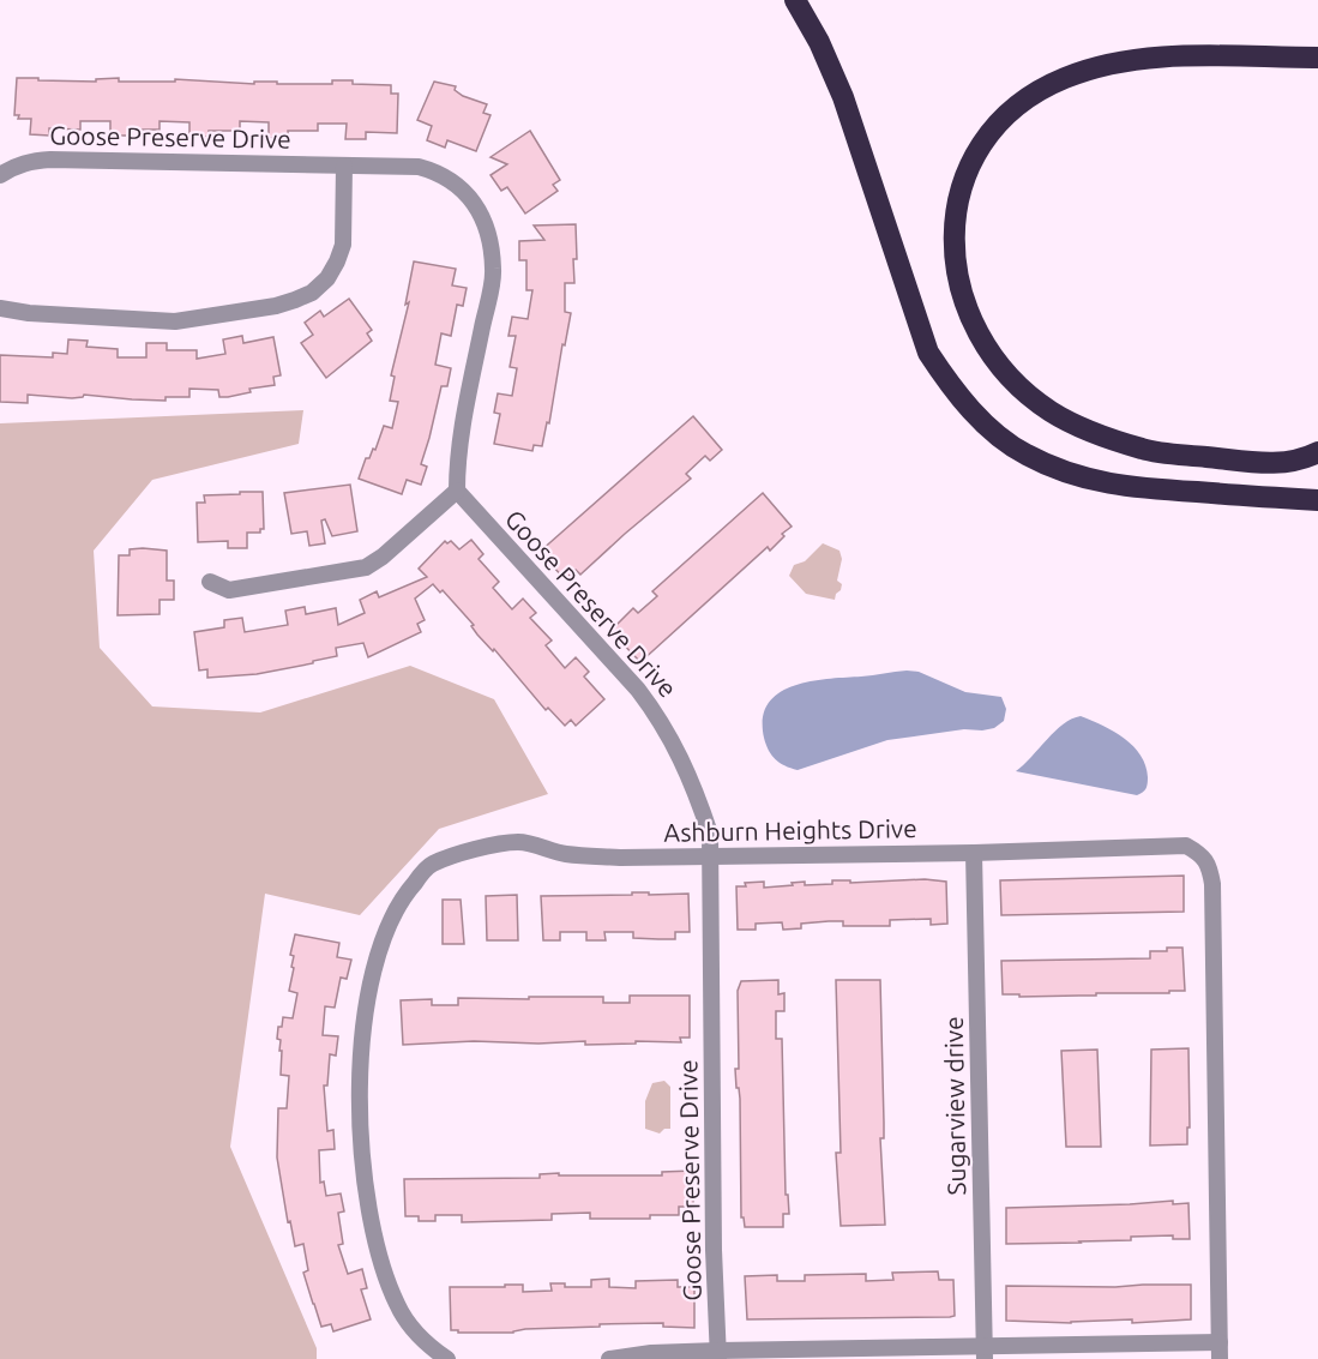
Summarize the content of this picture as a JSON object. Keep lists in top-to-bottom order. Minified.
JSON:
{"streets":{"street":["Goose Preserve Drive","Ashburn Heights Drive","Sugarview drive"]},"crossings":[["Goose Preserve Drive","Ashburn Heights Drive"],["Ashburn Heights Drive","Sugarview drive"]]}
